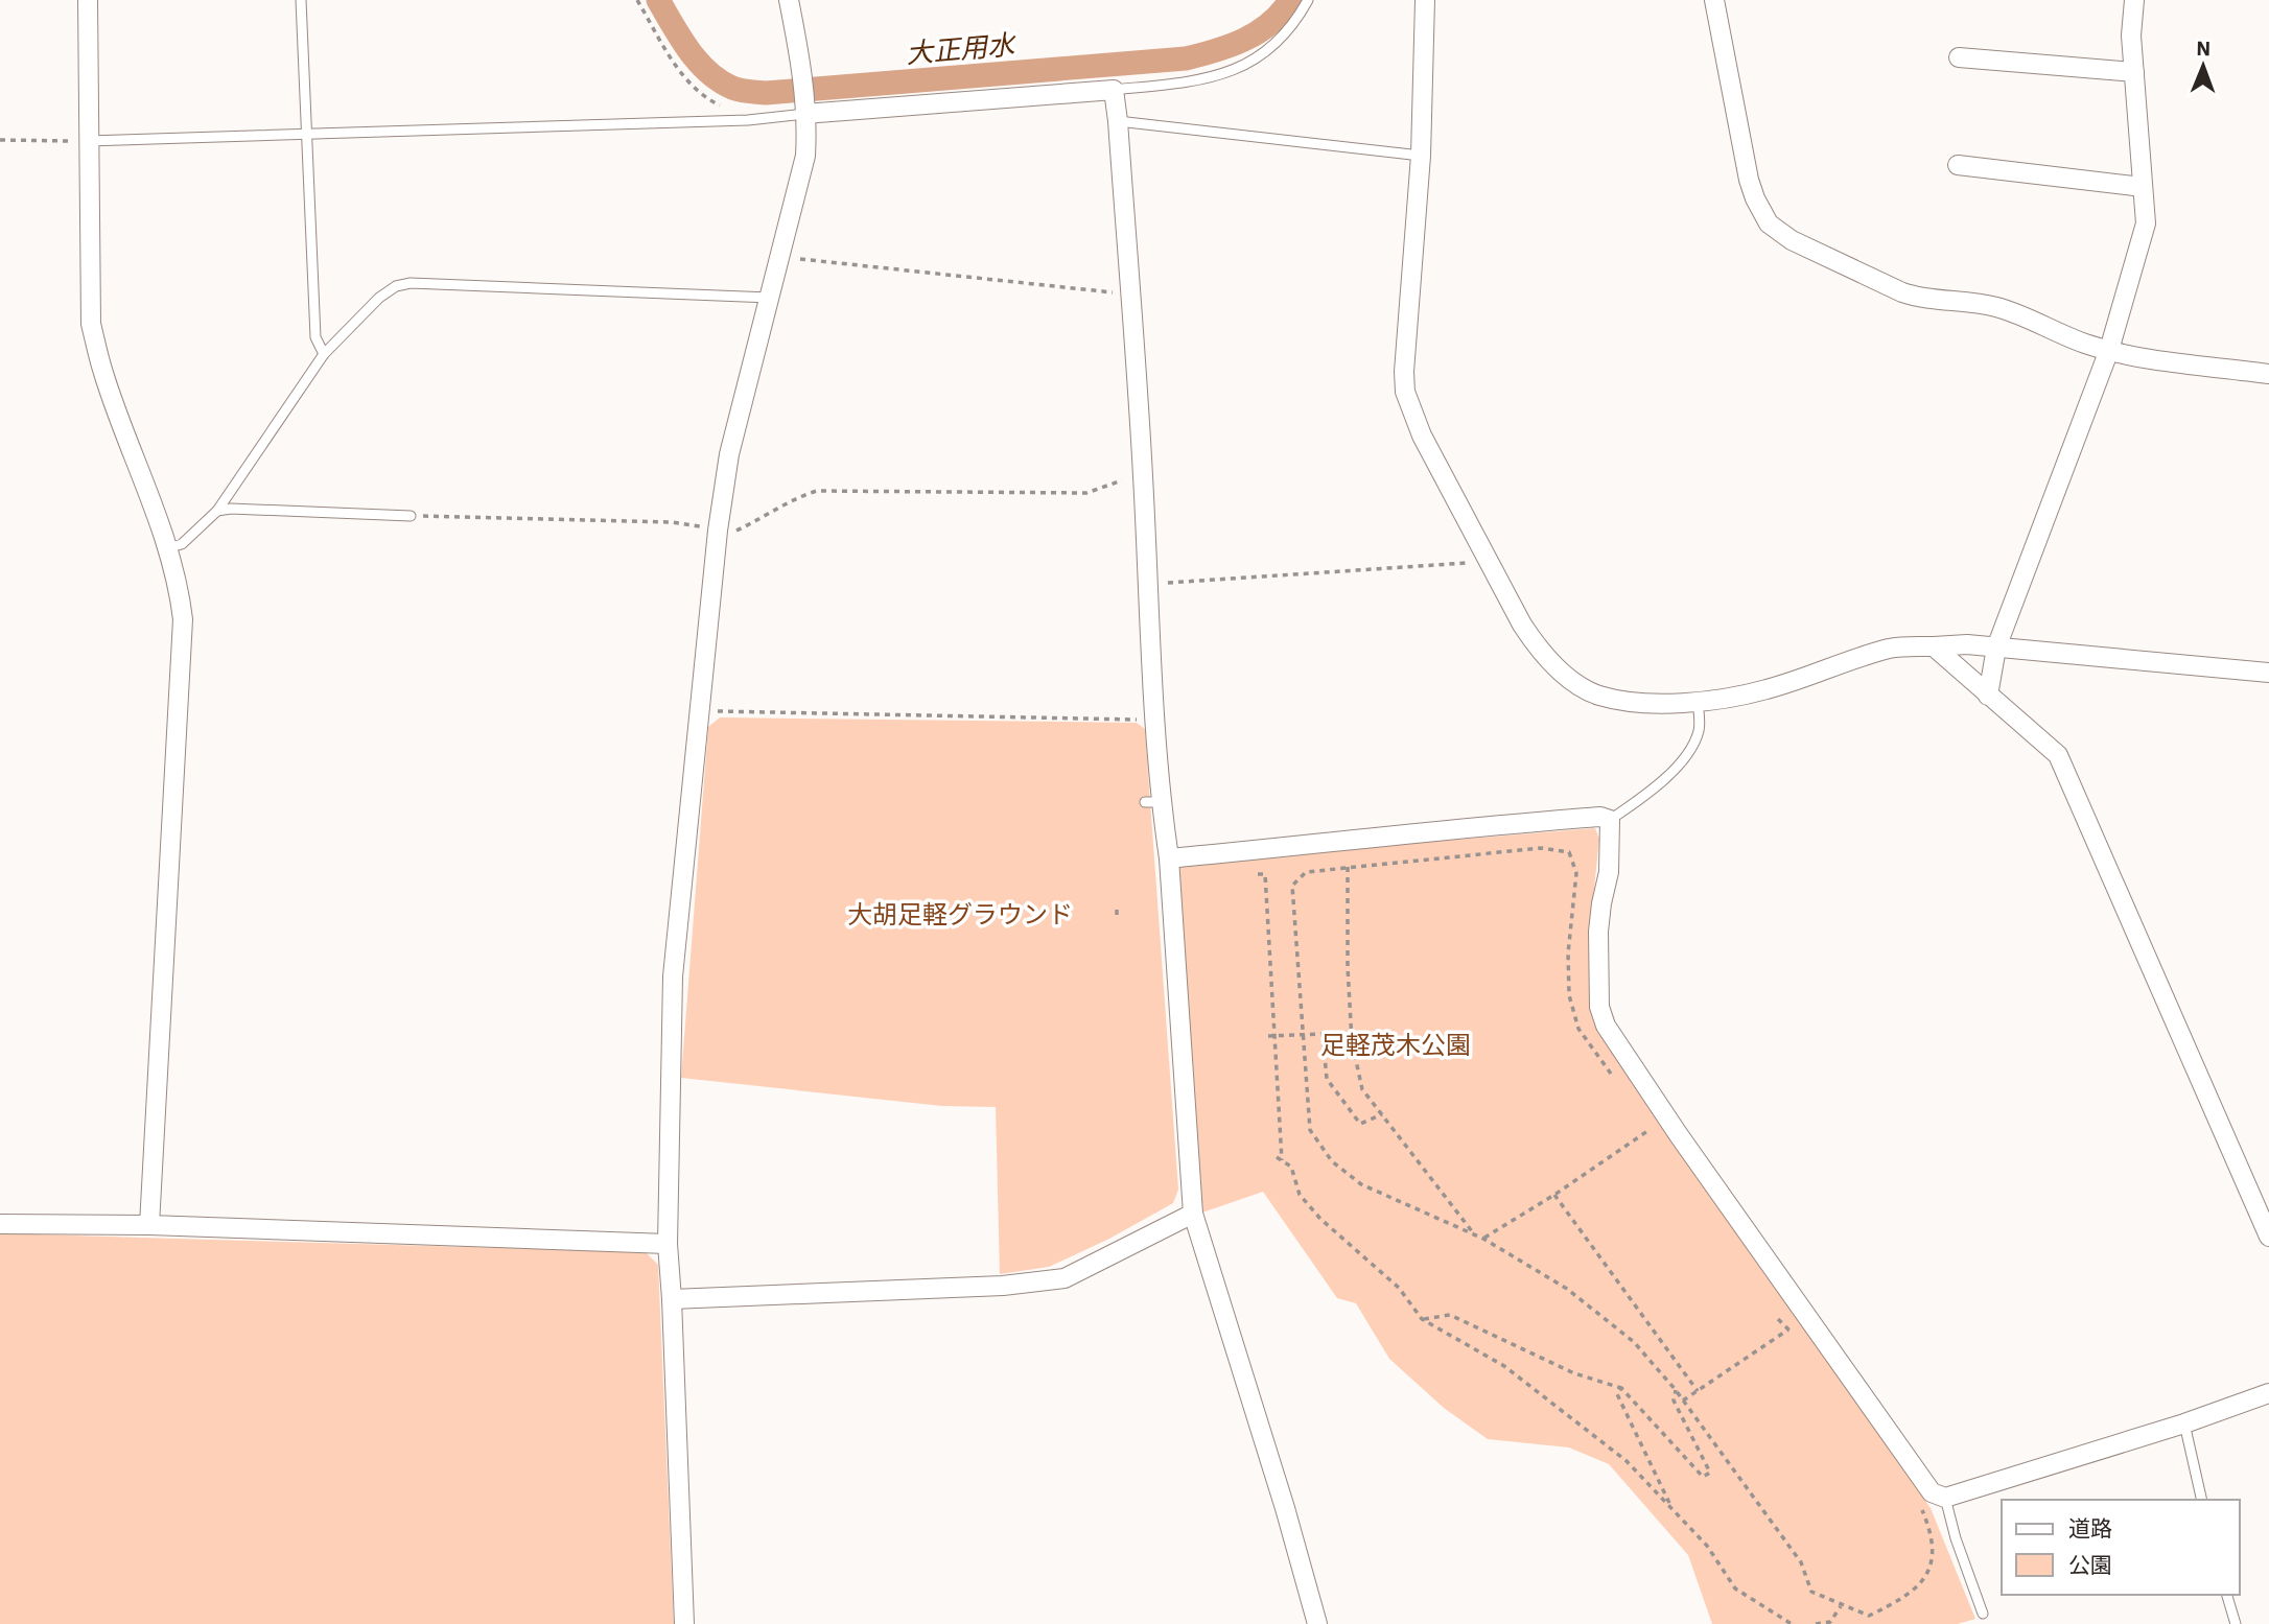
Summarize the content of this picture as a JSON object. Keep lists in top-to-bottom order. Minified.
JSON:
{"water":["大正用水"],"parks":["大胡足軽グラウンド","足軽茂木公園"],"legend":["道路","公園"],"north":"top"}
